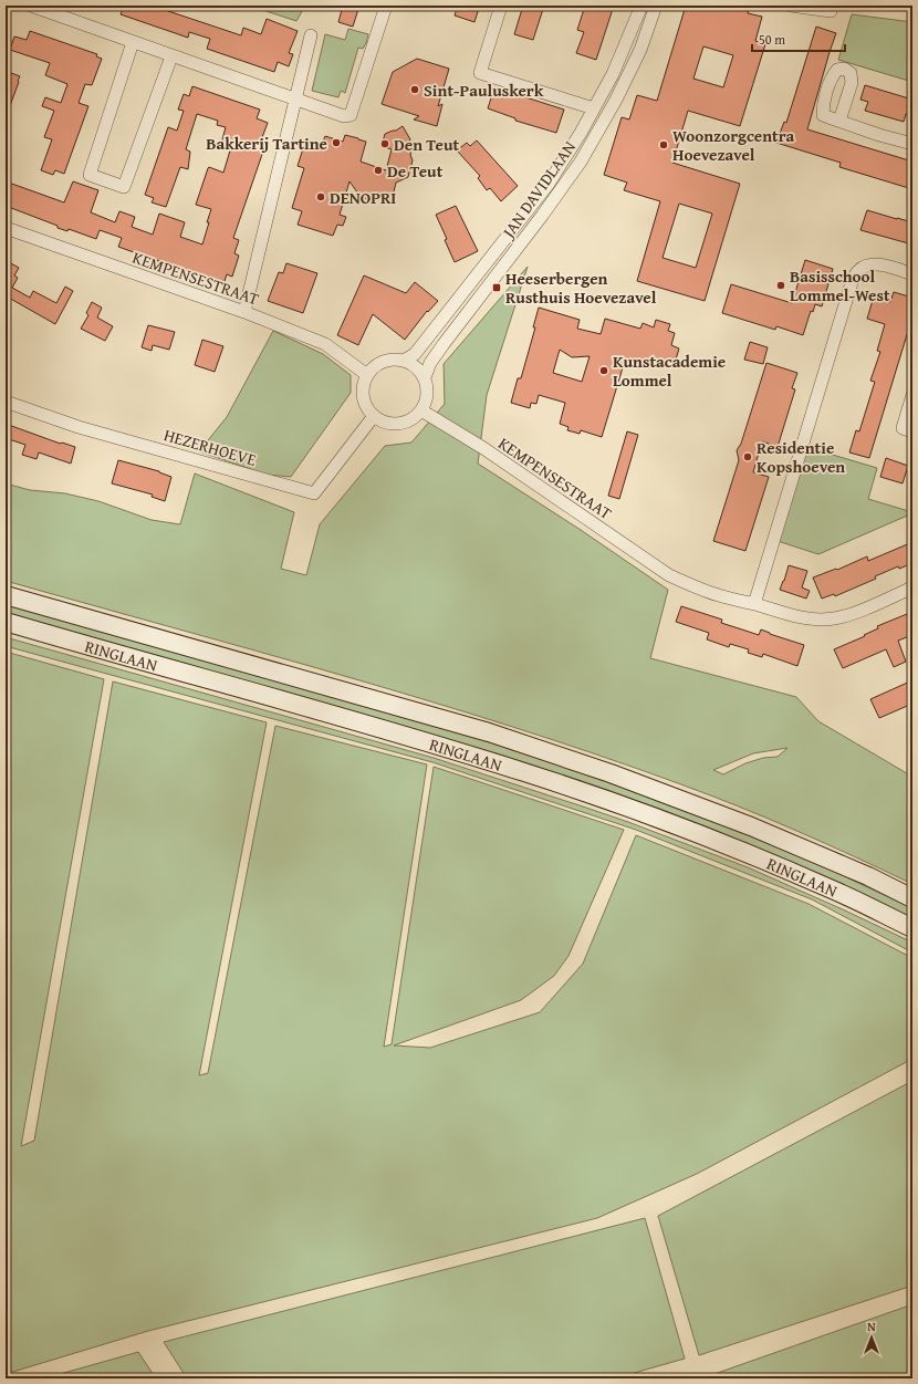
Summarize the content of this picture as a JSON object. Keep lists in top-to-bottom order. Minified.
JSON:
{"streets":{"main road":["RINGLAAN"],"street":["JAN DAVIDLAAN","KEMPENSESTRAAT","HEZERHOEVE"]},"crossings":[["JAN DAVIDLAAN","KEMPENSESTRAAT"],["JAN DAVIDLAAN","HEZERHOEVE"],["KEMPENSESTRAAT","HEZERHOEVE"]],"places":{"other":["Sint-Pauluskerk","Bakkerij Tartine","Den Teut","Woonzorgcentra Hoevezavel","De Teut","DENOPRI","Basisschool Lommel-West","Kunstacademie Lommel","Residentie Kopshoeven"],"transit":["Heeserbergen Rusthuis Hoevezavel"]},"scale_bar":"50 m","north":"top"}
